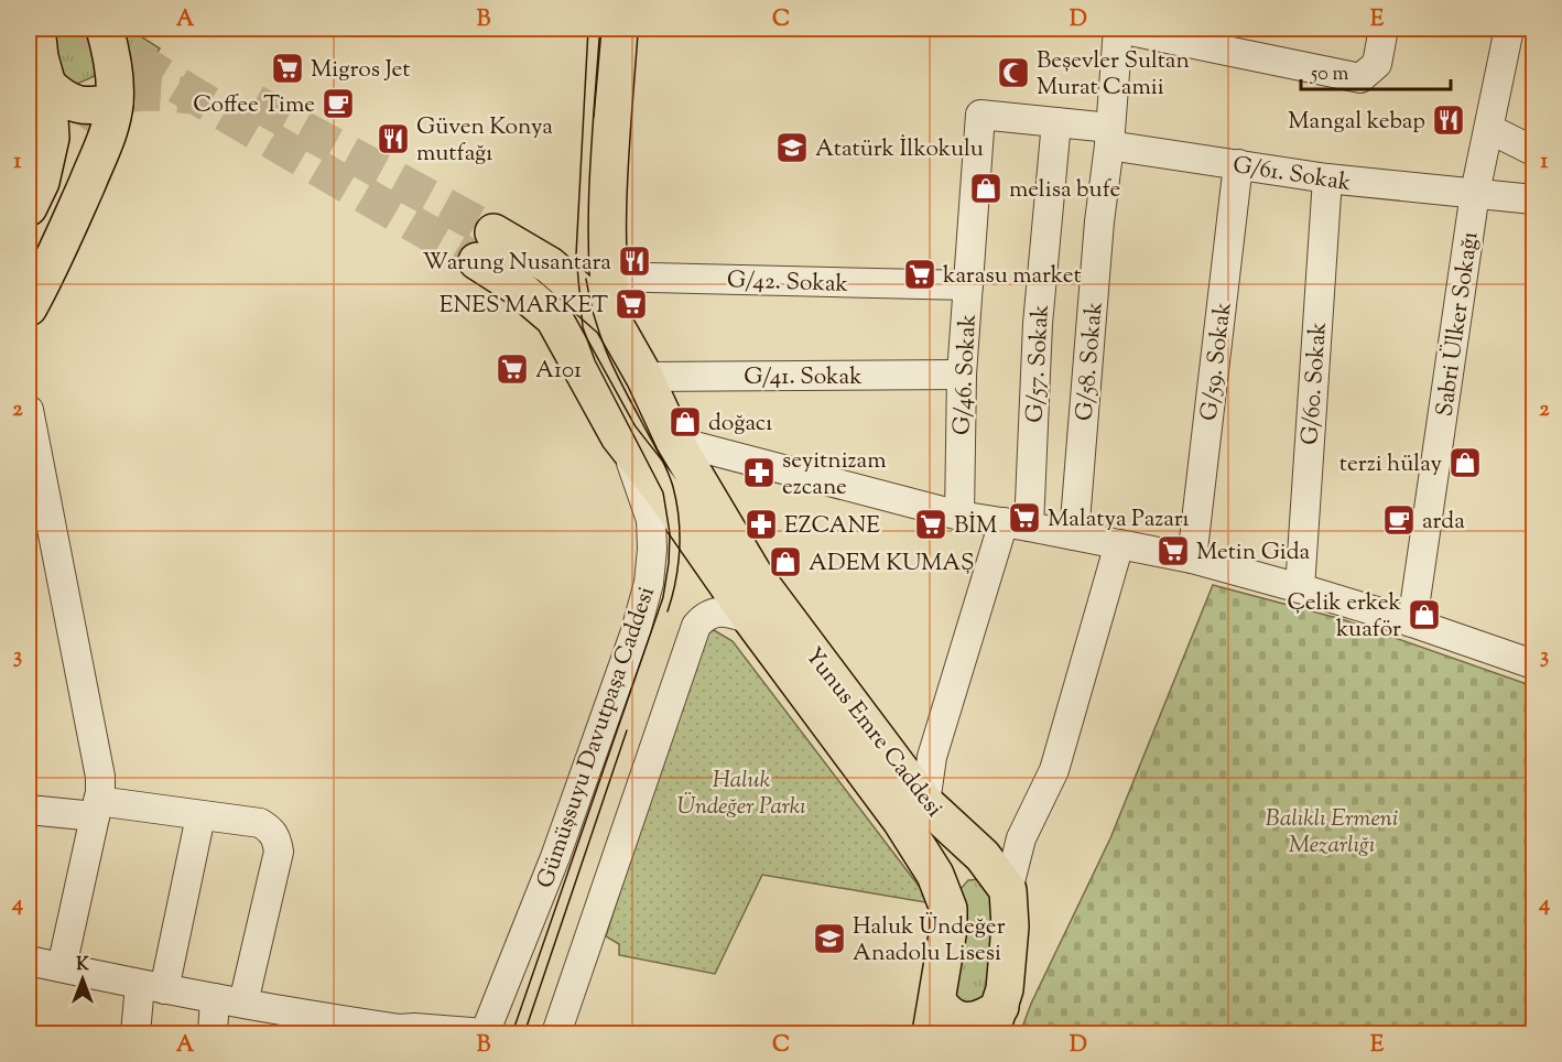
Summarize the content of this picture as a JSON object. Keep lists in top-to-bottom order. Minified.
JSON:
{"streets":{"main road":["Yunus Emre Caddesi"],"street":["G/61. Sokak","G/42. Sokak","Sabri Ülker Sokağı","G/58. Sokak","G/59. Sokak","G/57. Sokak","G/46. Sokak","G/41. Sokak","G/60. Sokak","Gümüşsuyu Davutpaşa Caddesi"]},"crossings":[["G/61. Sokak","Sabri Ülker Sokağı"],["G/61. Sokak","G/58. Sokak"],["G/61. Sokak","G/59. Sokak"],["G/61. Sokak","G/60. Sokak"],["G/42. Sokak","G/46. Sokak"],["G/57. Sokak","G/46. Sokak"],["G/57. Sokak","Yunus Emre Caddesi"],["G/46. Sokak","G/41. Sokak"],["G/41. Sokak","Yunus Emre Caddesi"],["Yunus Emre Caddesi","Gümüşsuyu Davutpaşa Caddesi"]],"parks":["Haluk Ündeğer Parkı","Balıklı Ermeni Mezarlığı"],"places":{"supermarket":["Migros Jet","karasu market","ENES MARKET","A101","Malatya Pazarı","BİM","Metin Gida"],"mosque":["Beşevler Sultan Murat Camii"],"cafe":["Coffee Time","arda"],"restaurant":["Mangal kebap","Güven Konya mutfağı","Warung Nusantara"],"school or university":["Atatürk İlkokulu","Haluk Ündeğer Anadolu Lisesi"],"shop":["melisa bufe","doğacı","terzi hülay","ADEM KUMAŞ","Çelik erkek kuaför"],"pharmacy":["seyitnizam ezcane","EZCANE"]},"scale_bar":"50 m","north":"top","grid":{"columns":["A","B","C","D","E"],"rows":["1","2","3","4"]}}
